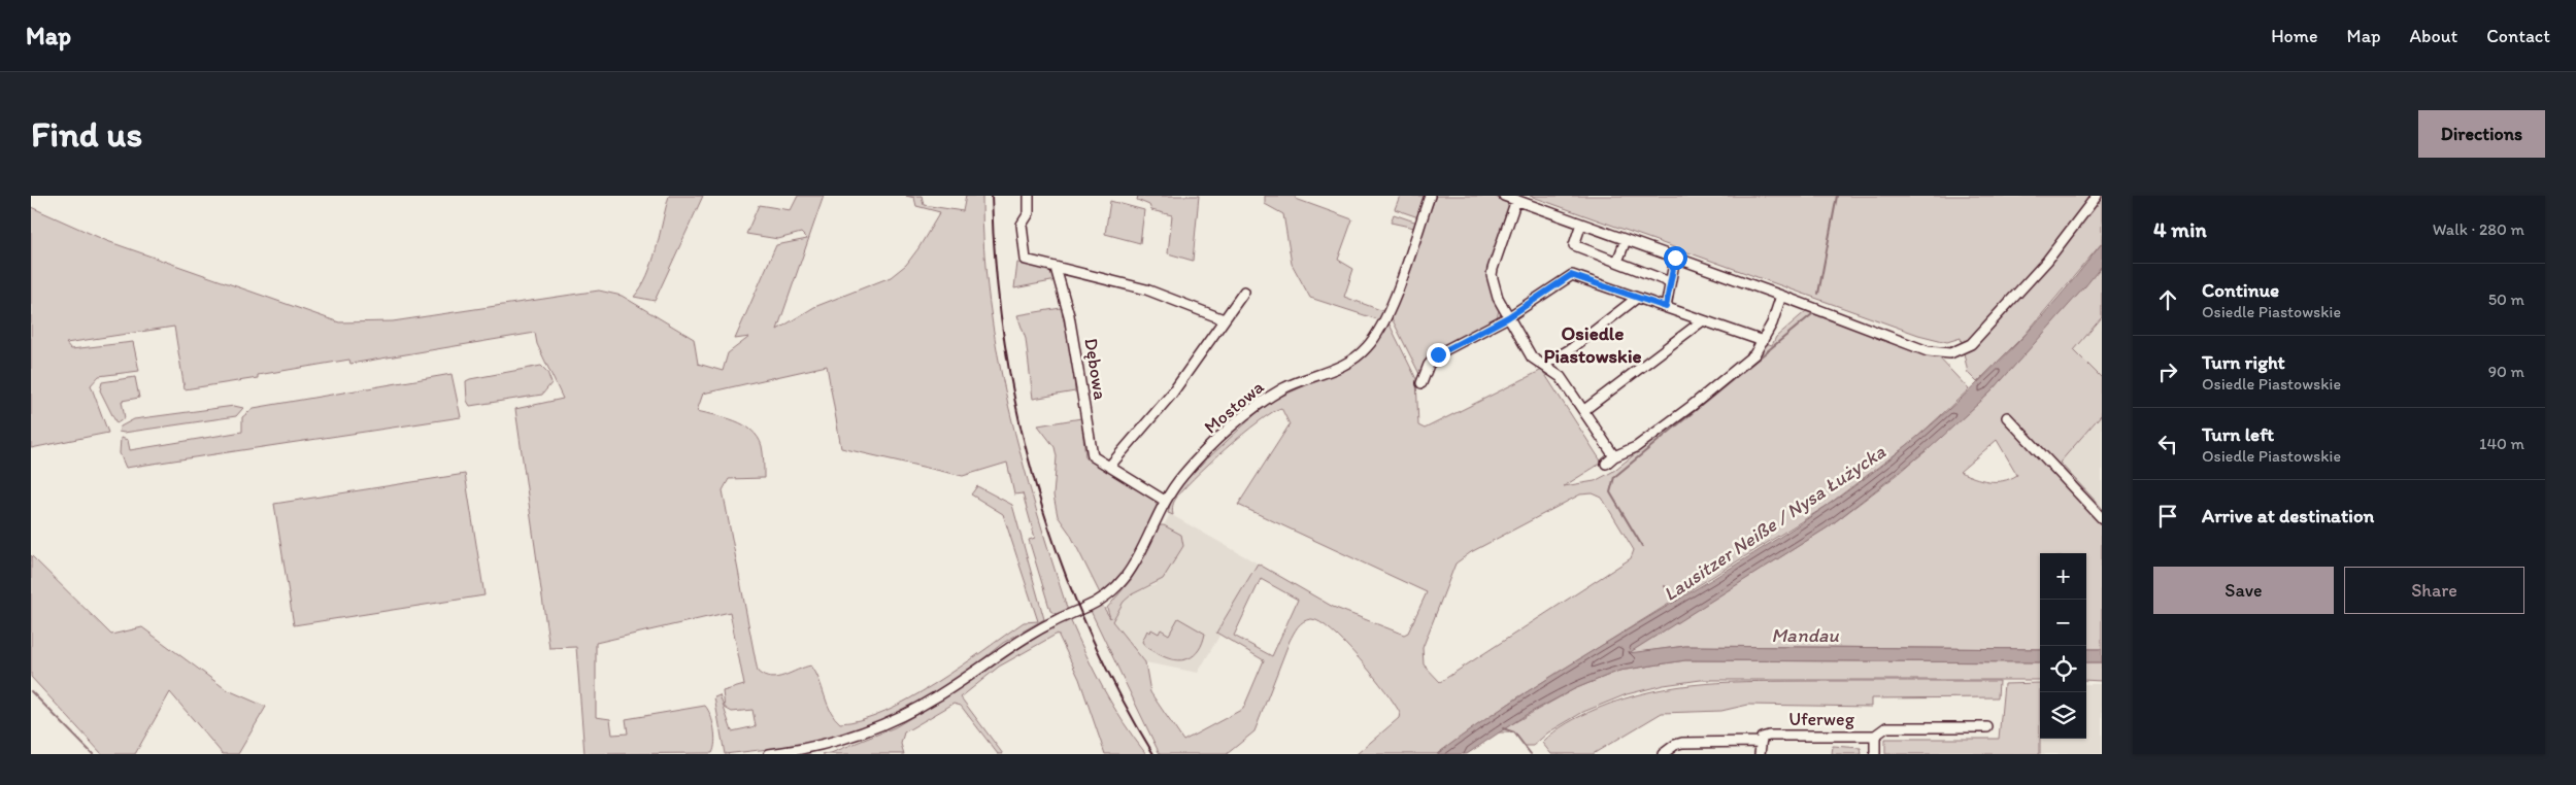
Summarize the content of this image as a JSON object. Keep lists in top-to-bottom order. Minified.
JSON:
{"streets":{"street":["Dębowa","Mostowa","Uferweg"]},"crossings":[["Dębowa","Mostowa"]],"districts":["Osiedle Piastowskie"],"water":["Lausitzer Neiße / Nysa Łużycka","Mandau"],"page":{"header":"Map","nav":["Home","Map","About","Contact"],"buttons":["Directions",["Save","Share"]],"title":"Find us","heading":["4 min","Walk · 280 m"],"list":[["Continue","Osiedle Piastowskie","50 m"],["Turn right","Osiedle Piastowskie","90 m"],["Turn left","Osiedle Piastowskie","140 m"],"Arrive at destination"],"map_buttons":["+","−"]}}
